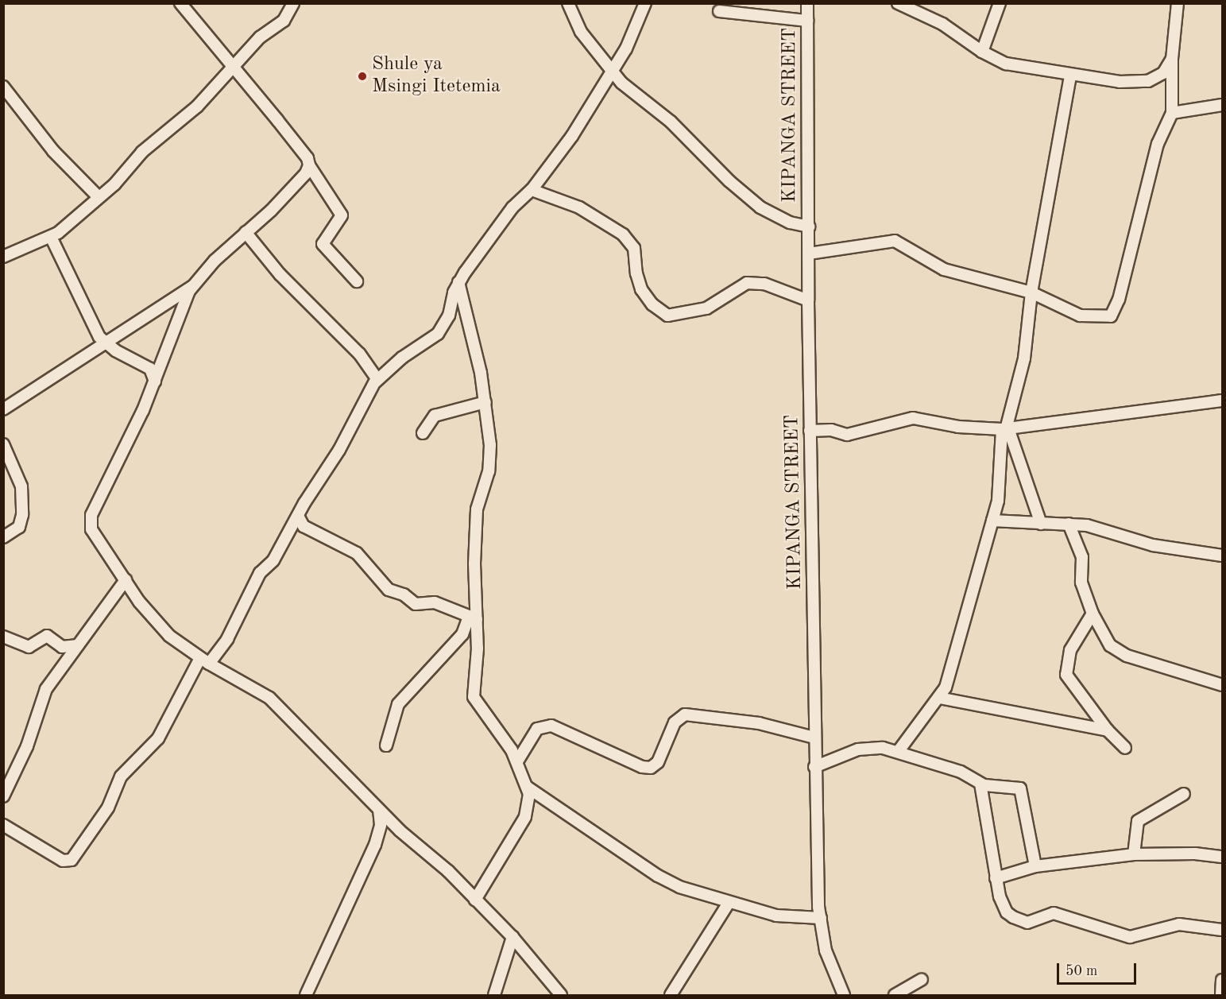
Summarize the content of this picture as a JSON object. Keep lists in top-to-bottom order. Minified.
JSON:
{"streets":{"street":["KIPANGA STREET"]},"places":["Shule ya Msingi Itetemia"],"scale_bar":"50 m"}
